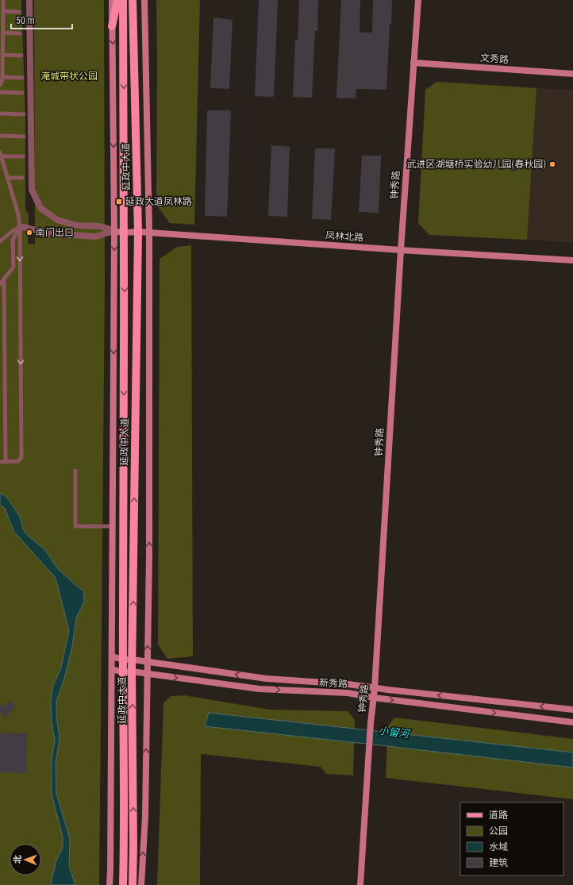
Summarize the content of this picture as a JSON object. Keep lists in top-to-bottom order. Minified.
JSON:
{"streets":{"main road":["延政中大道"],"street":["文秀路","钟秀路","凤林北路","新秀路"]},"crossings":[["文秀路","钟秀路"],["延政中大道","凤林北路"],["延政中大道","新秀路"],["钟秀路","凤林北路"],["钟秀路","新秀路"]],"water":["小留河"],"parks":["淹城带状公园"],"places":{"other":["武进区湖塘桥实验幼儿园(春秋园)","南门出口"],"transit":["延政大道凤林路"]},"legend":["道路","公园","水域","建筑"],"scale_bar":"50 m","north":"left"}
